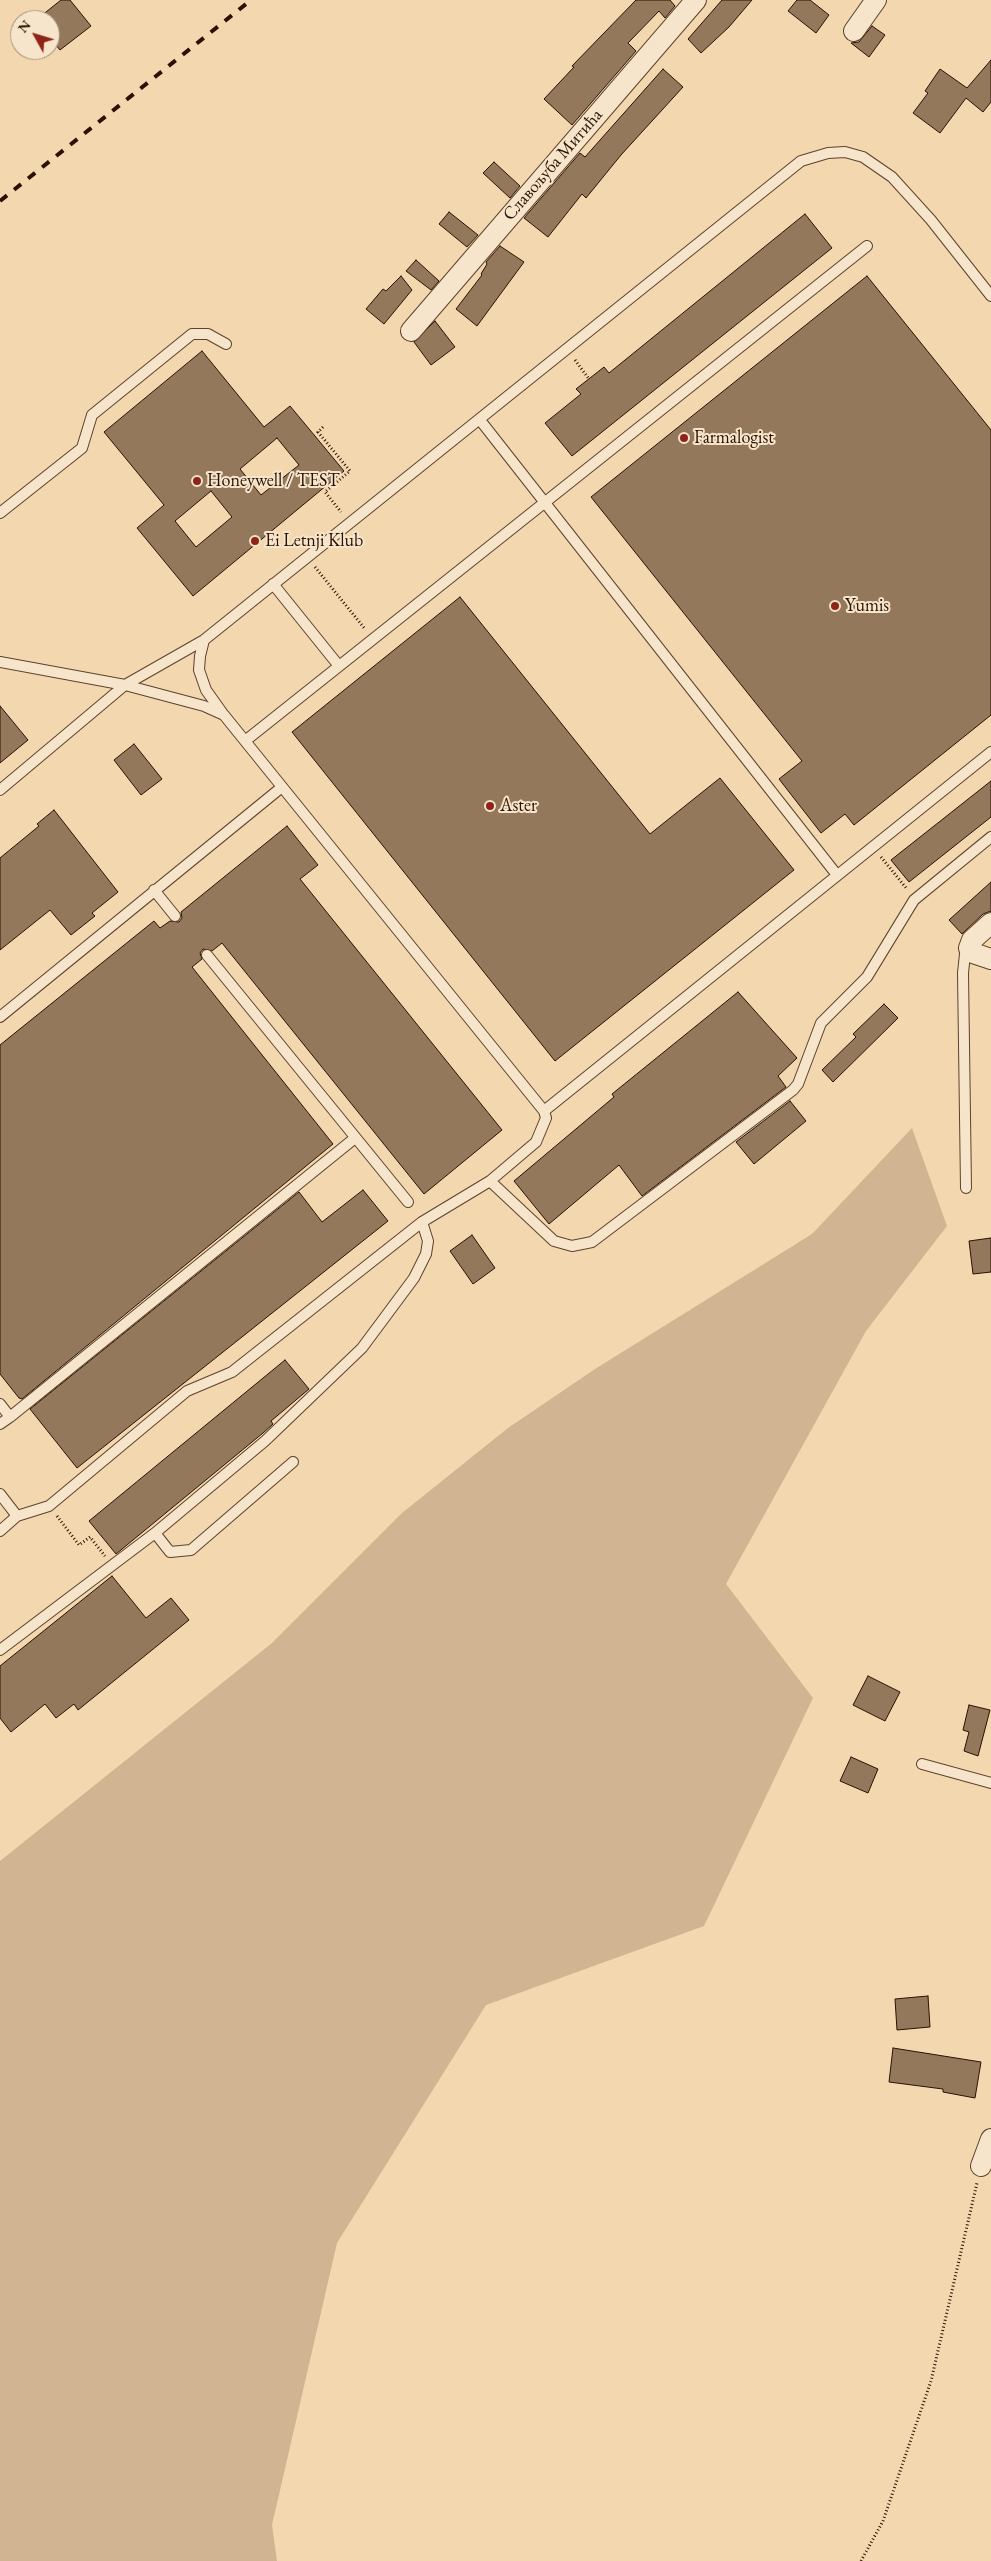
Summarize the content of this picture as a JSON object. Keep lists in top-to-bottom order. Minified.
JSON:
{"streets":{"street":["Славољуба Митића"]},"places":["Farmalogist","Honeywell / TEST","Ei Letnji Klub","Yumis","Aster"],"north":"top left"}
